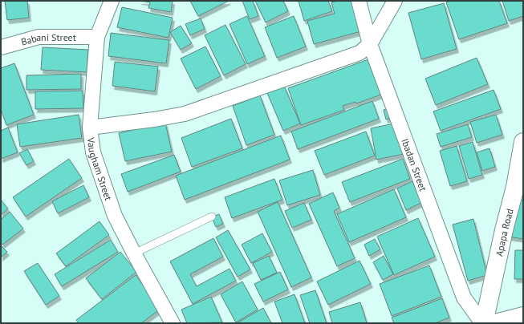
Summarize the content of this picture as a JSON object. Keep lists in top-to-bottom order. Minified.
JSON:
{"streets":{"street":["Babani Street","Ibadan Street","Vaugham Street","Apapa Road"]},"crossings":[["Babani Street","Vaugham Street"],["Ibadan Street","Apapa Road"]]}
